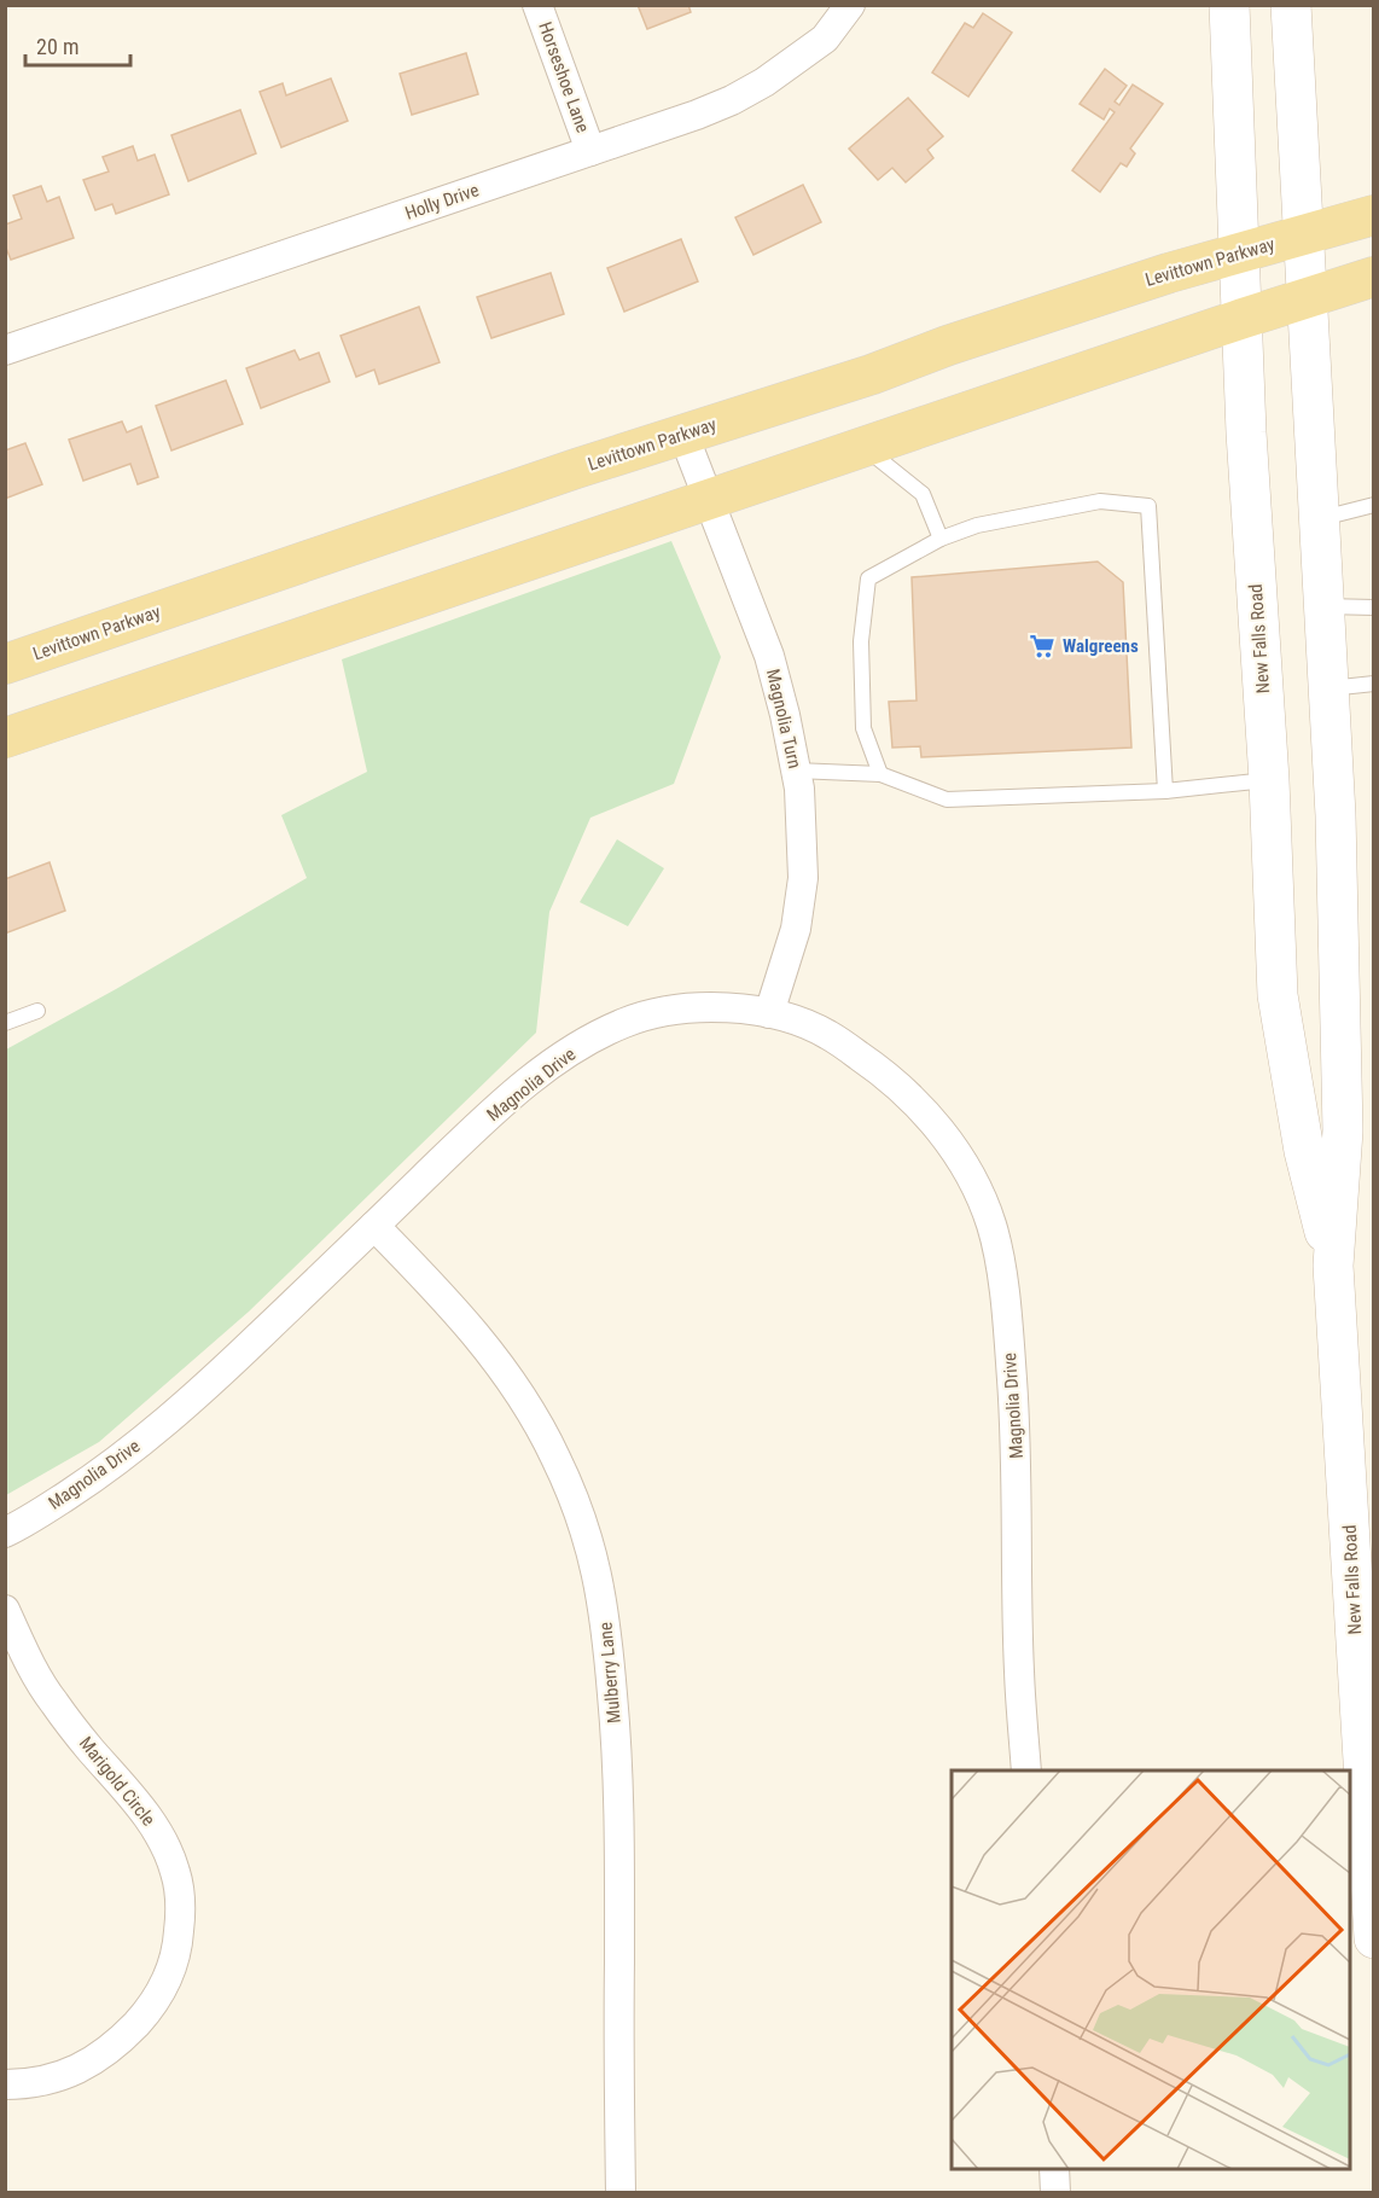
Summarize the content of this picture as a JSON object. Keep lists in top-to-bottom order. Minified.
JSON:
{"streets":{"main road":["Levittown Parkway","New Falls Road"],"street":["Horseshoe Lane","Holly Drive","Magnolia Turn","Magnolia Drive","Mulberry Lane","Marigold Circle"]},"crossings":[["Horseshoe Lane","Holly Drive"],["Levittown Parkway","New Falls Road"],["Levittown Parkway","Magnolia Turn"],["Magnolia Turn","Magnolia Drive"],["Magnolia Drive","Mulberry Lane"]],"places":{"supermarket":["Walgreens"]},"scale_bar":"20 m"}
